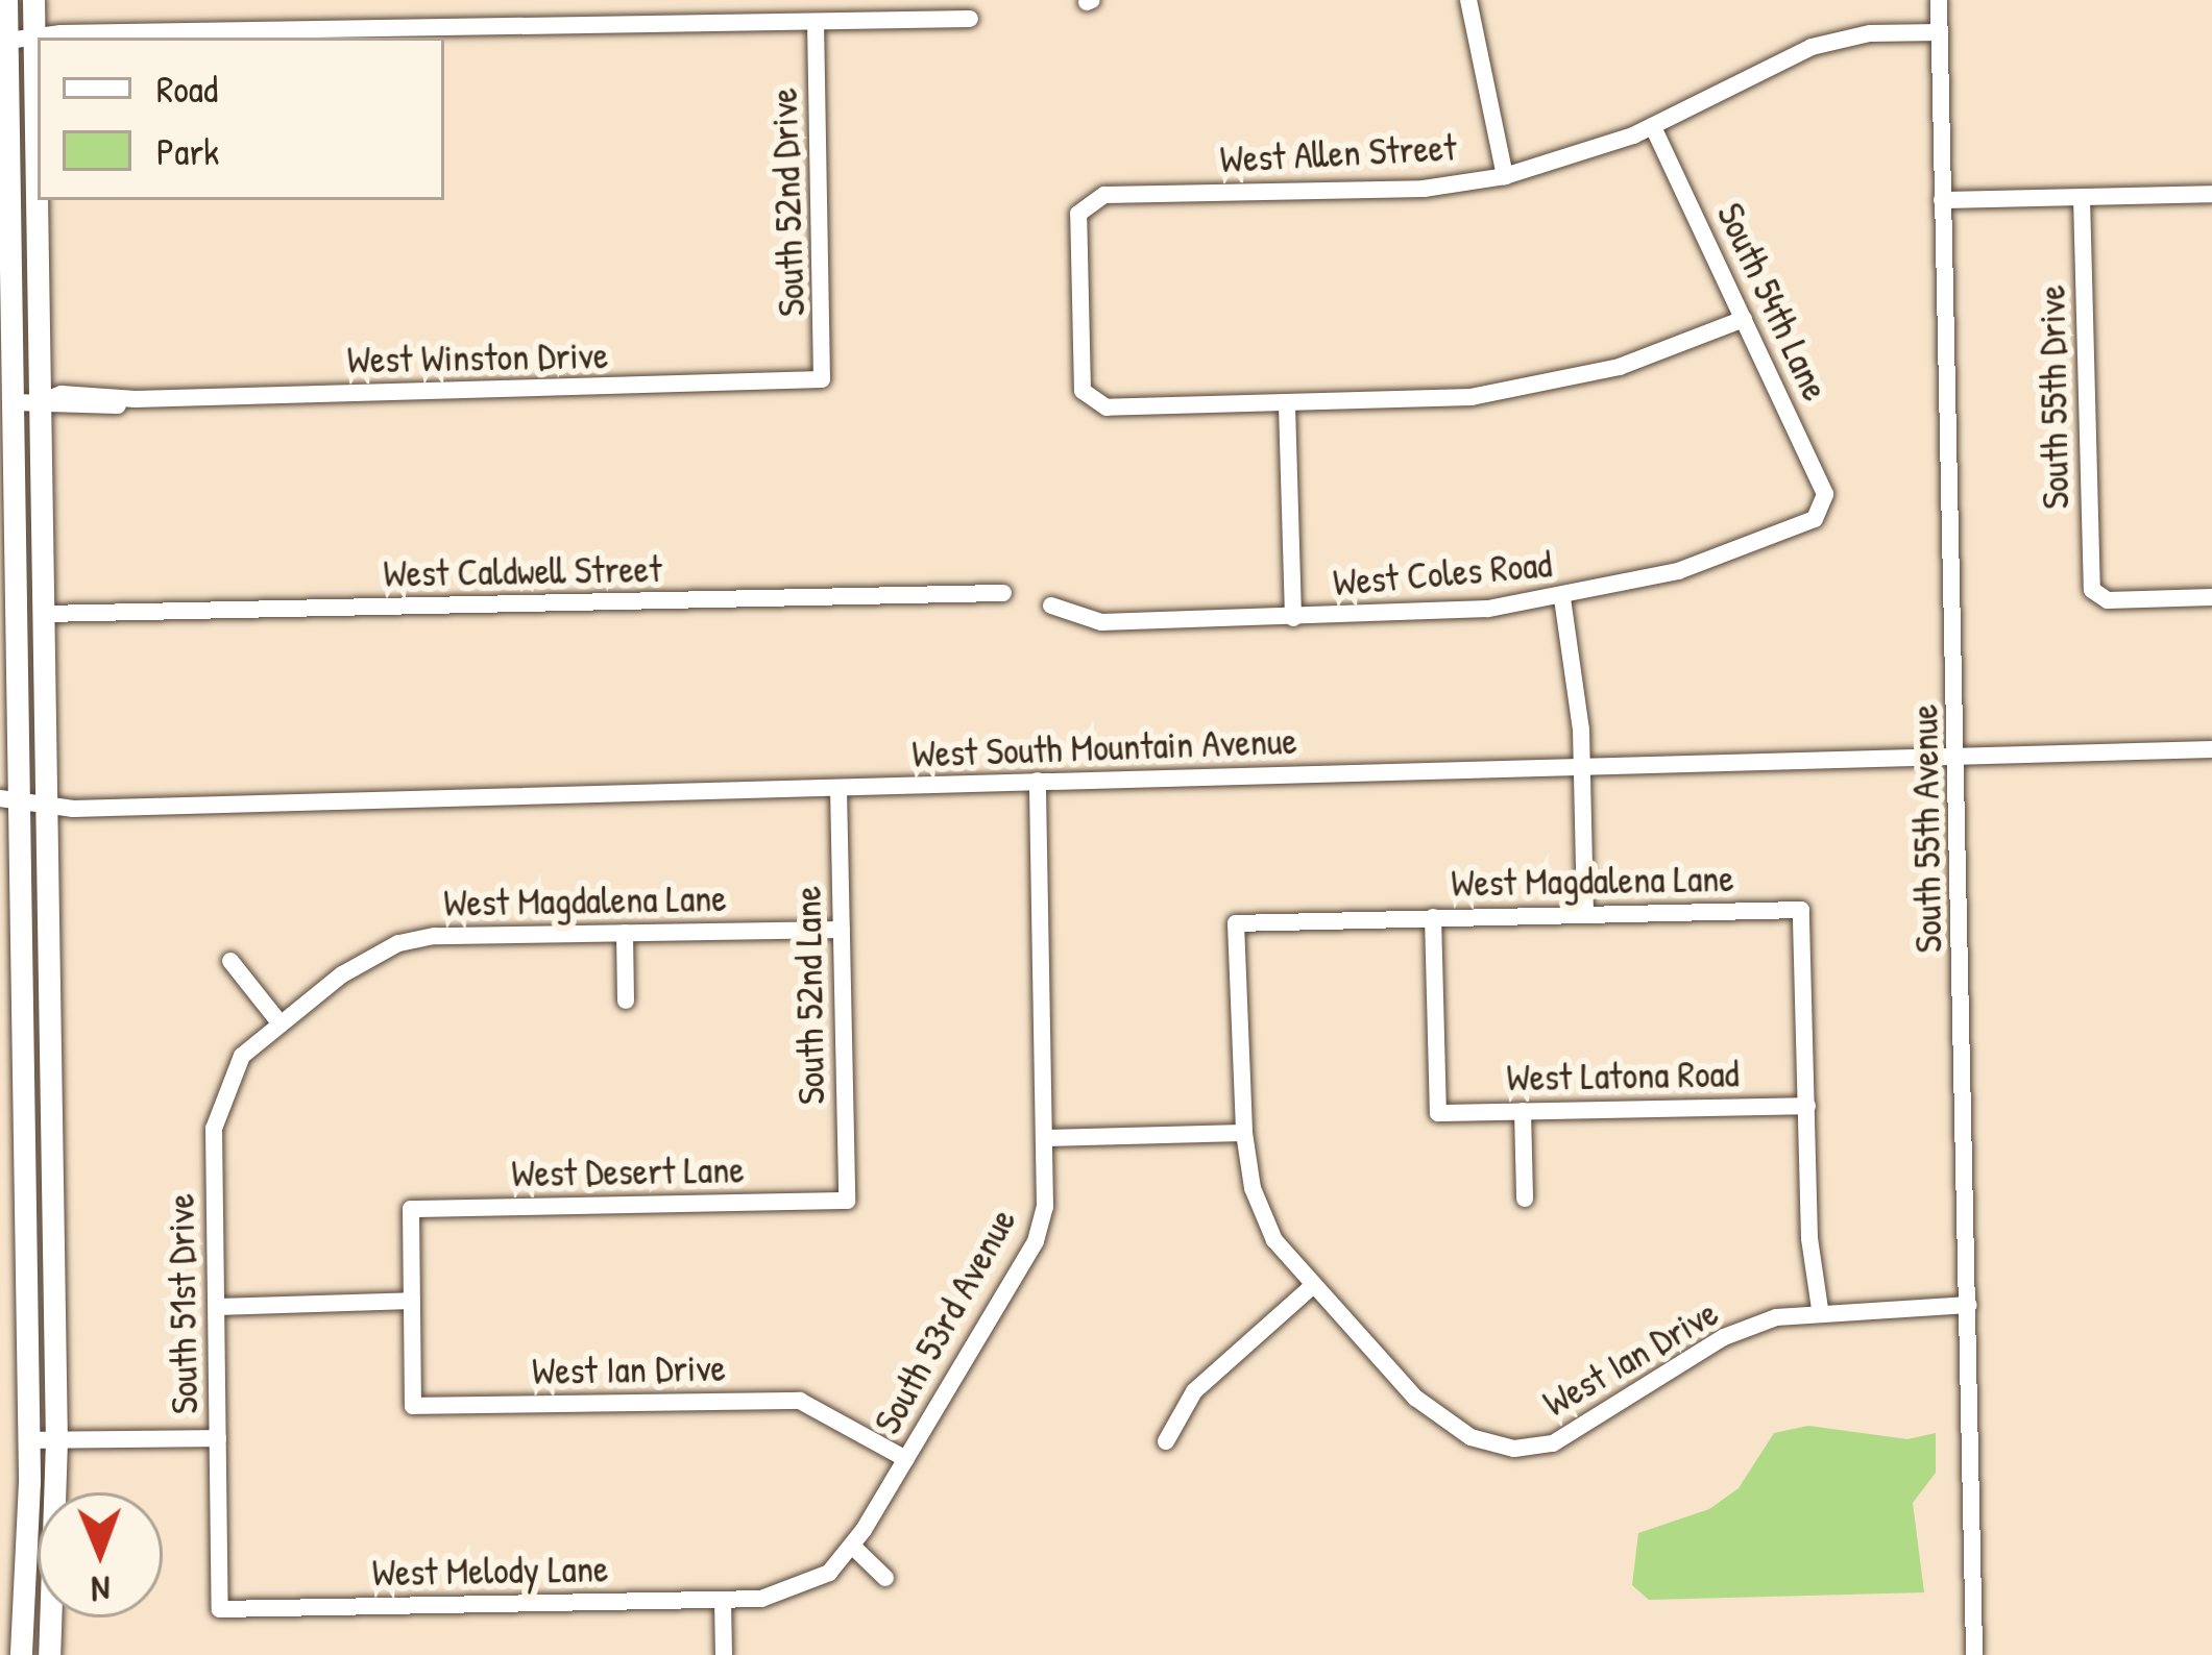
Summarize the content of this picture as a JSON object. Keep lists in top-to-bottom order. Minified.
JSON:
{"streets":{"street":["West Allen Street","South 52nd Drive","South 54th Lane","West Winston Drive","South 55th Drive","West Caldwell Street","West Coles Road","West South Mountain Avenue","South 55th Avenue","West Magdalena Lane","South 52nd Lane","West Latona Road","West Desert Lane","South 51st Drive","South 53rd Avenue","West Ian Drive","West Melody Lane"]},"crossings":[["West Allen Street","South 54th Lane"],["West Allen Street","South 55th Avenue"],["South 52nd Drive","West Winston Drive"],["South 54th Lane","West Coles Road"],["West South Mountain Avenue","South 55th Avenue"],["West South Mountain Avenue","South 52nd Lane"],["West South Mountain Avenue","South 53rd Avenue"],["South 55th Avenue","West Ian Drive"],["West Magdalena Lane","South 52nd Lane"],["West Magdalena Lane","West Latona Road"],["West Magdalena Lane","South 51st Drive"],["West Magdalena Lane","West Ian Drive"],["South 52nd Lane","West Desert Lane"],["West Desert Lane","West Ian Drive"],["South 51st Drive","West Melody Lane"],["South 53rd Avenue","West Ian Drive"],["South 53rd Avenue","West Melody Lane"]],"legend":["Road","Park"],"north":"bottom"}
